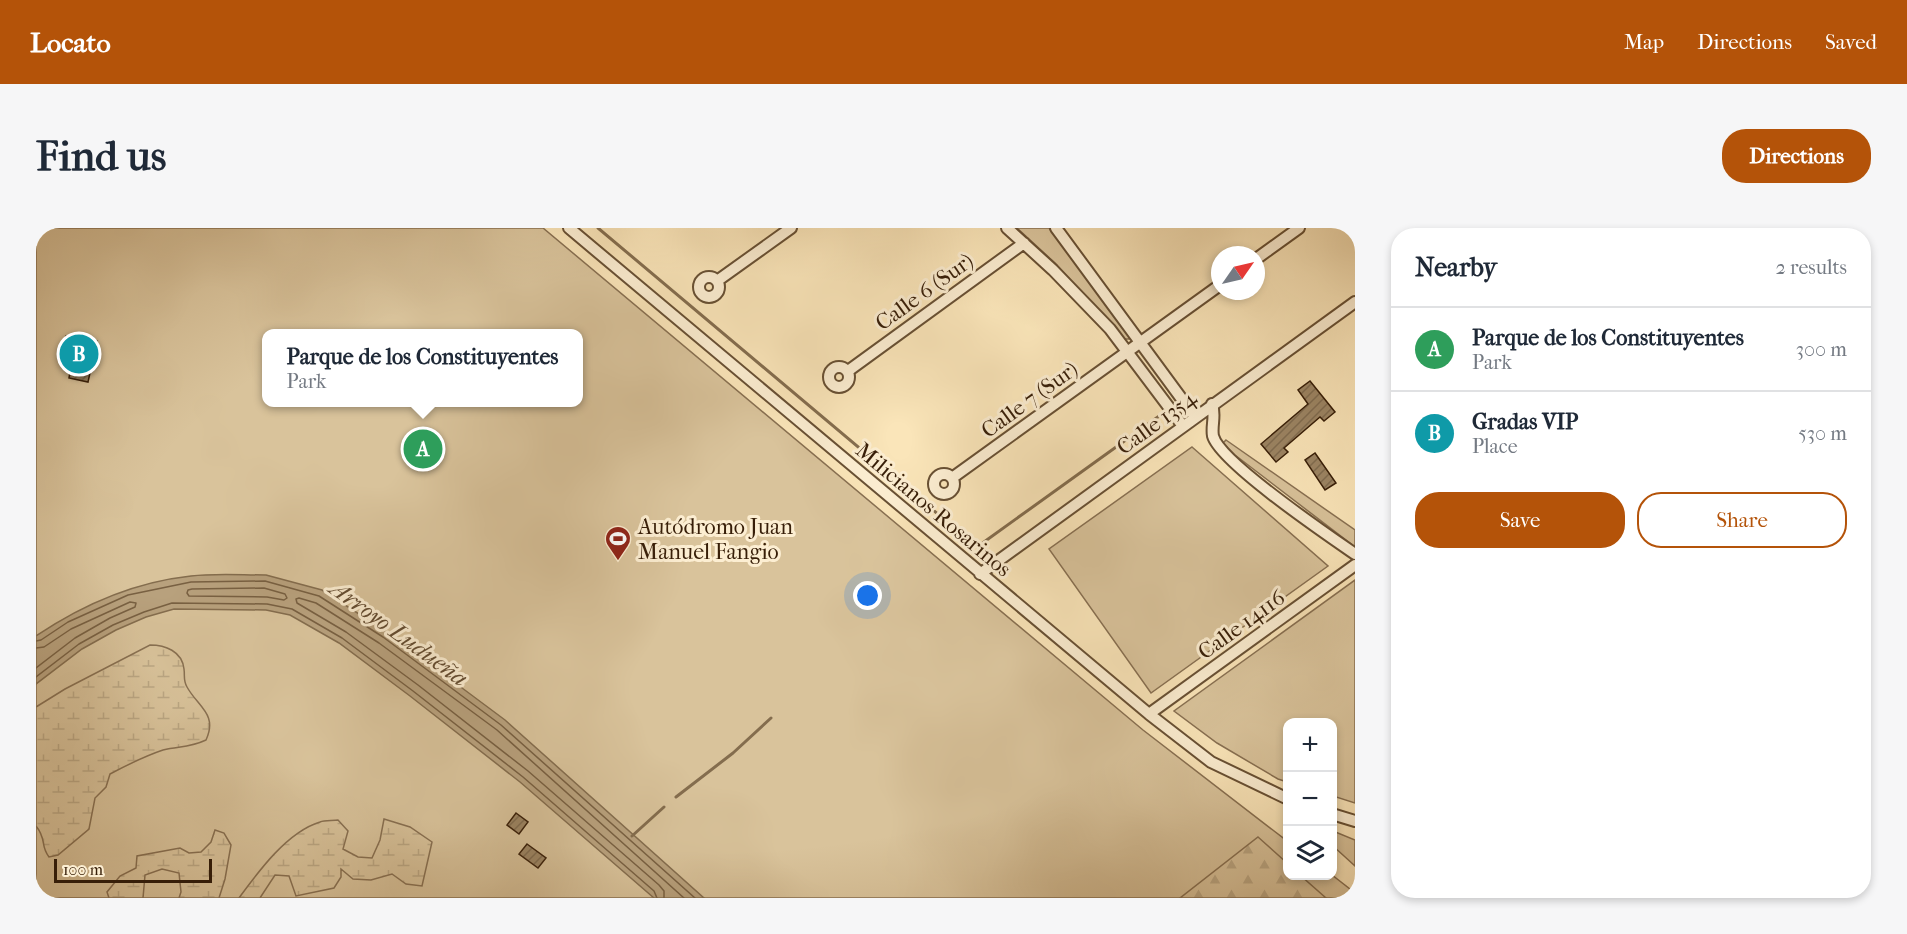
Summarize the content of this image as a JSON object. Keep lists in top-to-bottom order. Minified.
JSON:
{"streets":{"street":["Calle 6 (Sur)","Calle 7 (Sur)","Calle 1354","Milicianos Rosarinos","Calle 14116"]},"crossings":[["Calle 1354","Milicianos Rosarinos"],["Milicianos Rosarinos","Calle 14116"]],"water":["Arroyo Ludueña"],"places":{"sports":["Autódromo Juan Manuel Fangio"]},"scale_bar":"100 m","north":"top right","page":{"header":"Locato","nav":["Map","Directions","Saved"],"buttons":["Directions",["Save","Share"]],"title":"Find us","heading":["Nearby","2 results"],"list":[{"mark":"A","name":"Parque de los Constituyentes","note":"Park","value":"300 m"},{"mark":"B","name":"Gradas VIP","note":"Place","value":"530 m"}],"popup":["Parque de los Constituyentes","Park"],"pins":["B","A"],"map_buttons":["+","−"],"scale":"100 m"}}
